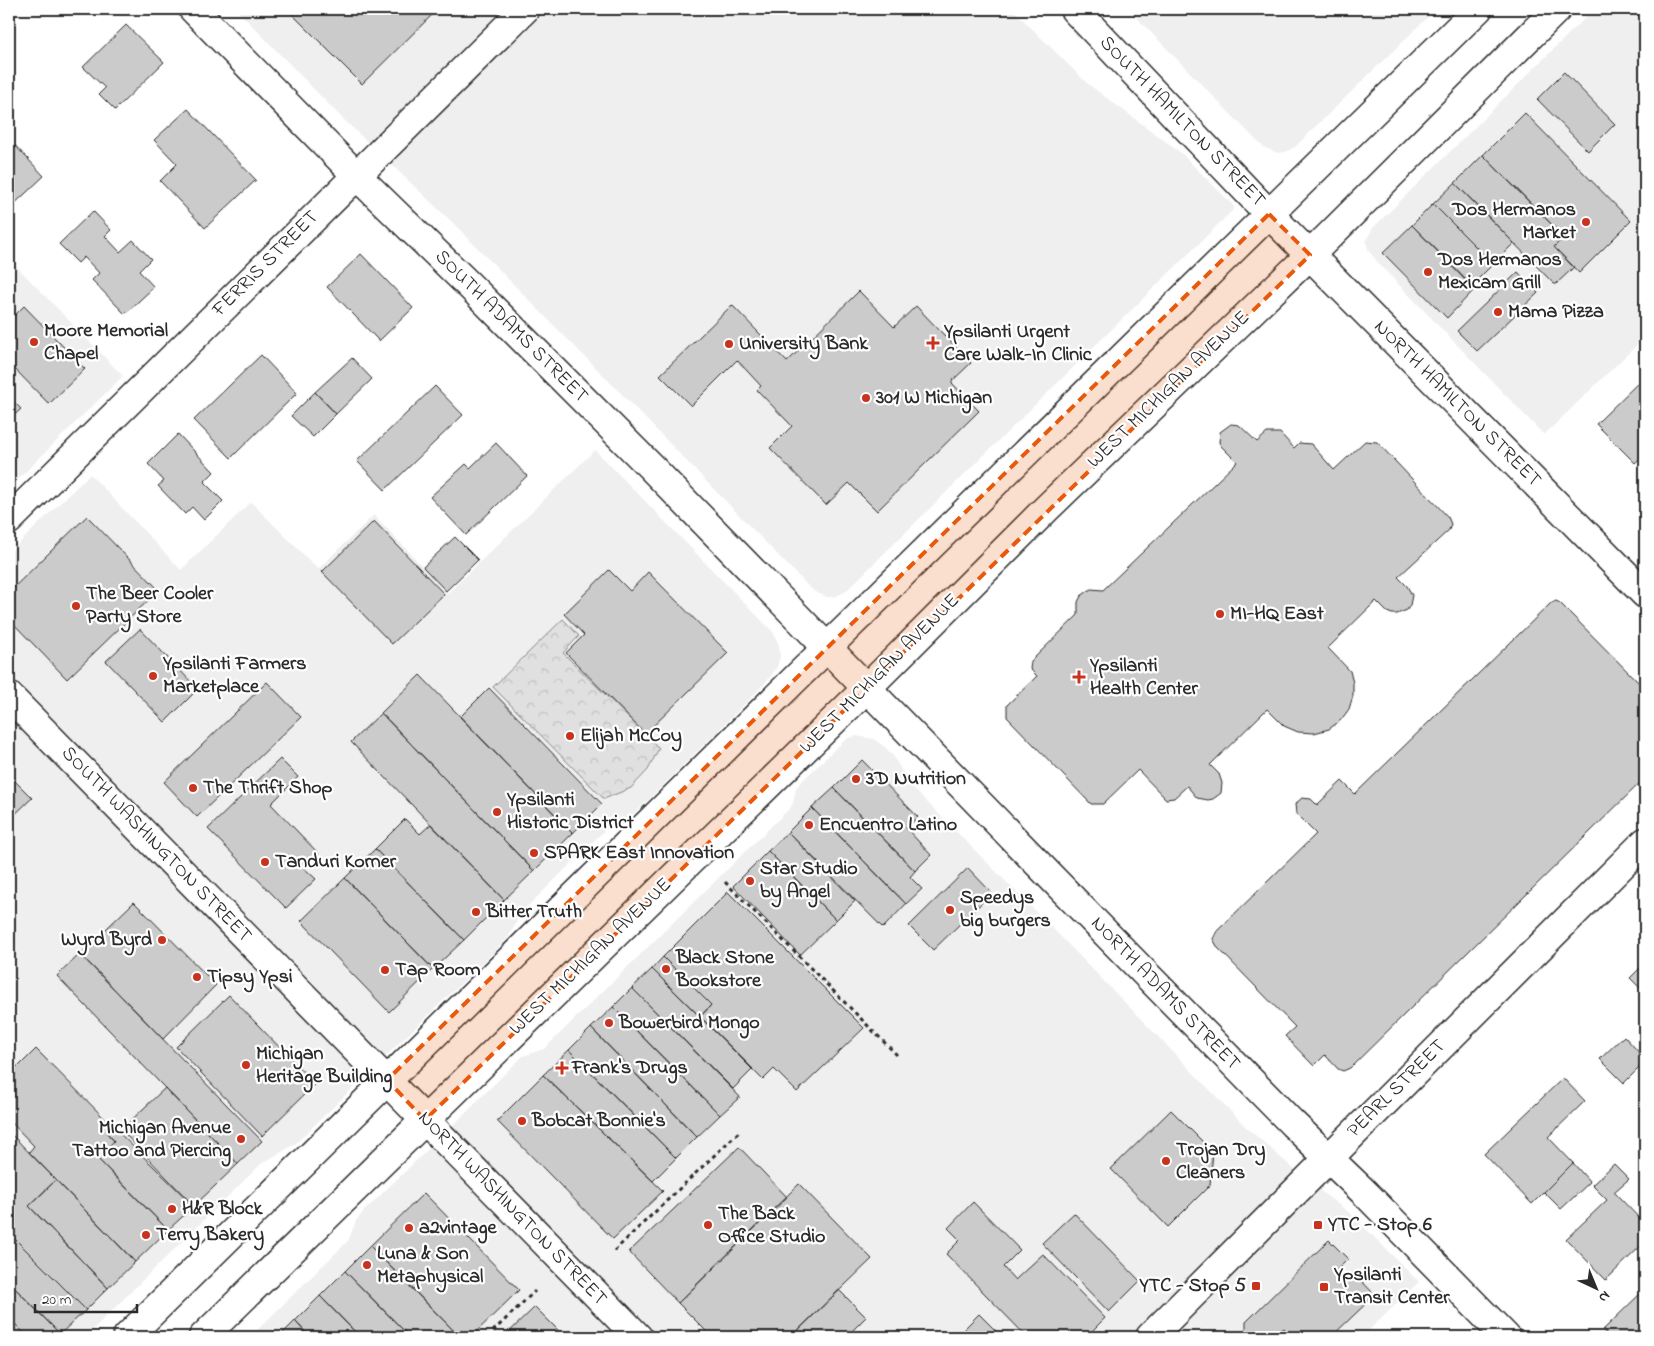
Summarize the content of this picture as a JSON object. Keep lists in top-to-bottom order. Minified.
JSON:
{"streets":{"main road":["SOUTH HAMILTON STREET","FERRIS STREET","SOUTH ADAMS STREET","WEST MICHIGAN AVENUE","NORTH HAMILTON STREET","SOUTH WASHINGTON STREET","NORTH ADAMS STREET","PEARL STREET","NORTH WASHINGTON STREET"]},"crossings":[["SOUTH HAMILTON STREET","NORTH HAMILTON STREET"],["FERRIS STREET","SOUTH ADAMS STREET"],["SOUTH ADAMS STREET","NORTH ADAMS STREET"],["WEST MICHIGAN AVENUE","NORTH HAMILTON STREET"],["WEST MICHIGAN AVENUE","NORTH ADAMS STREET"],["WEST MICHIGAN AVENUE","NORTH WASHINGTON STREET"],["SOUTH WASHINGTON STREET","NORTH WASHINGTON STREET"],["NORTH ADAMS STREET","PEARL STREET"]],"places":{"other":["Dos Hermanos Market","Dos Hermanos Mexicam Grill","Mama Pizza","Moore Memorial Chapel","University Bank","301 W Michigan","The Beer Cooler Party Store","MI-HQ East","Ypsilanti Farmers Marketplace","Elijah McCoy","3D Nutrition","The Thrift Shop","Ypsilanti Historic District","Encuentro Latino","SPARK East Innovation","Tanduri Korner","Star Studio by Angel","Speedys big burgers","Bitter Truth","Wyrd Byrd","Black Stone Bookstore","Tap Room","Tipsy Ypsi","Bowerbird Mongo","Michigan Heritage Building","Bobcat Bonnie's","Michigan Avenue Tattoo and Piercing","Trojan Dry Cleaners","H&R Block","The Back Office Studio","a2vintage","Terry Bakery","Luna & Son Metaphysical"],"health":["Ypsilanti Urgent Care Walk-In Clinic","Ypsilanti Health Center","Frank's Drugs"],"transit":["YTC - Stop 6","YTC - Stop 5","Ypsilanti Transit Center"]},"scale_bar":"20 m","north":"bottom right"}
